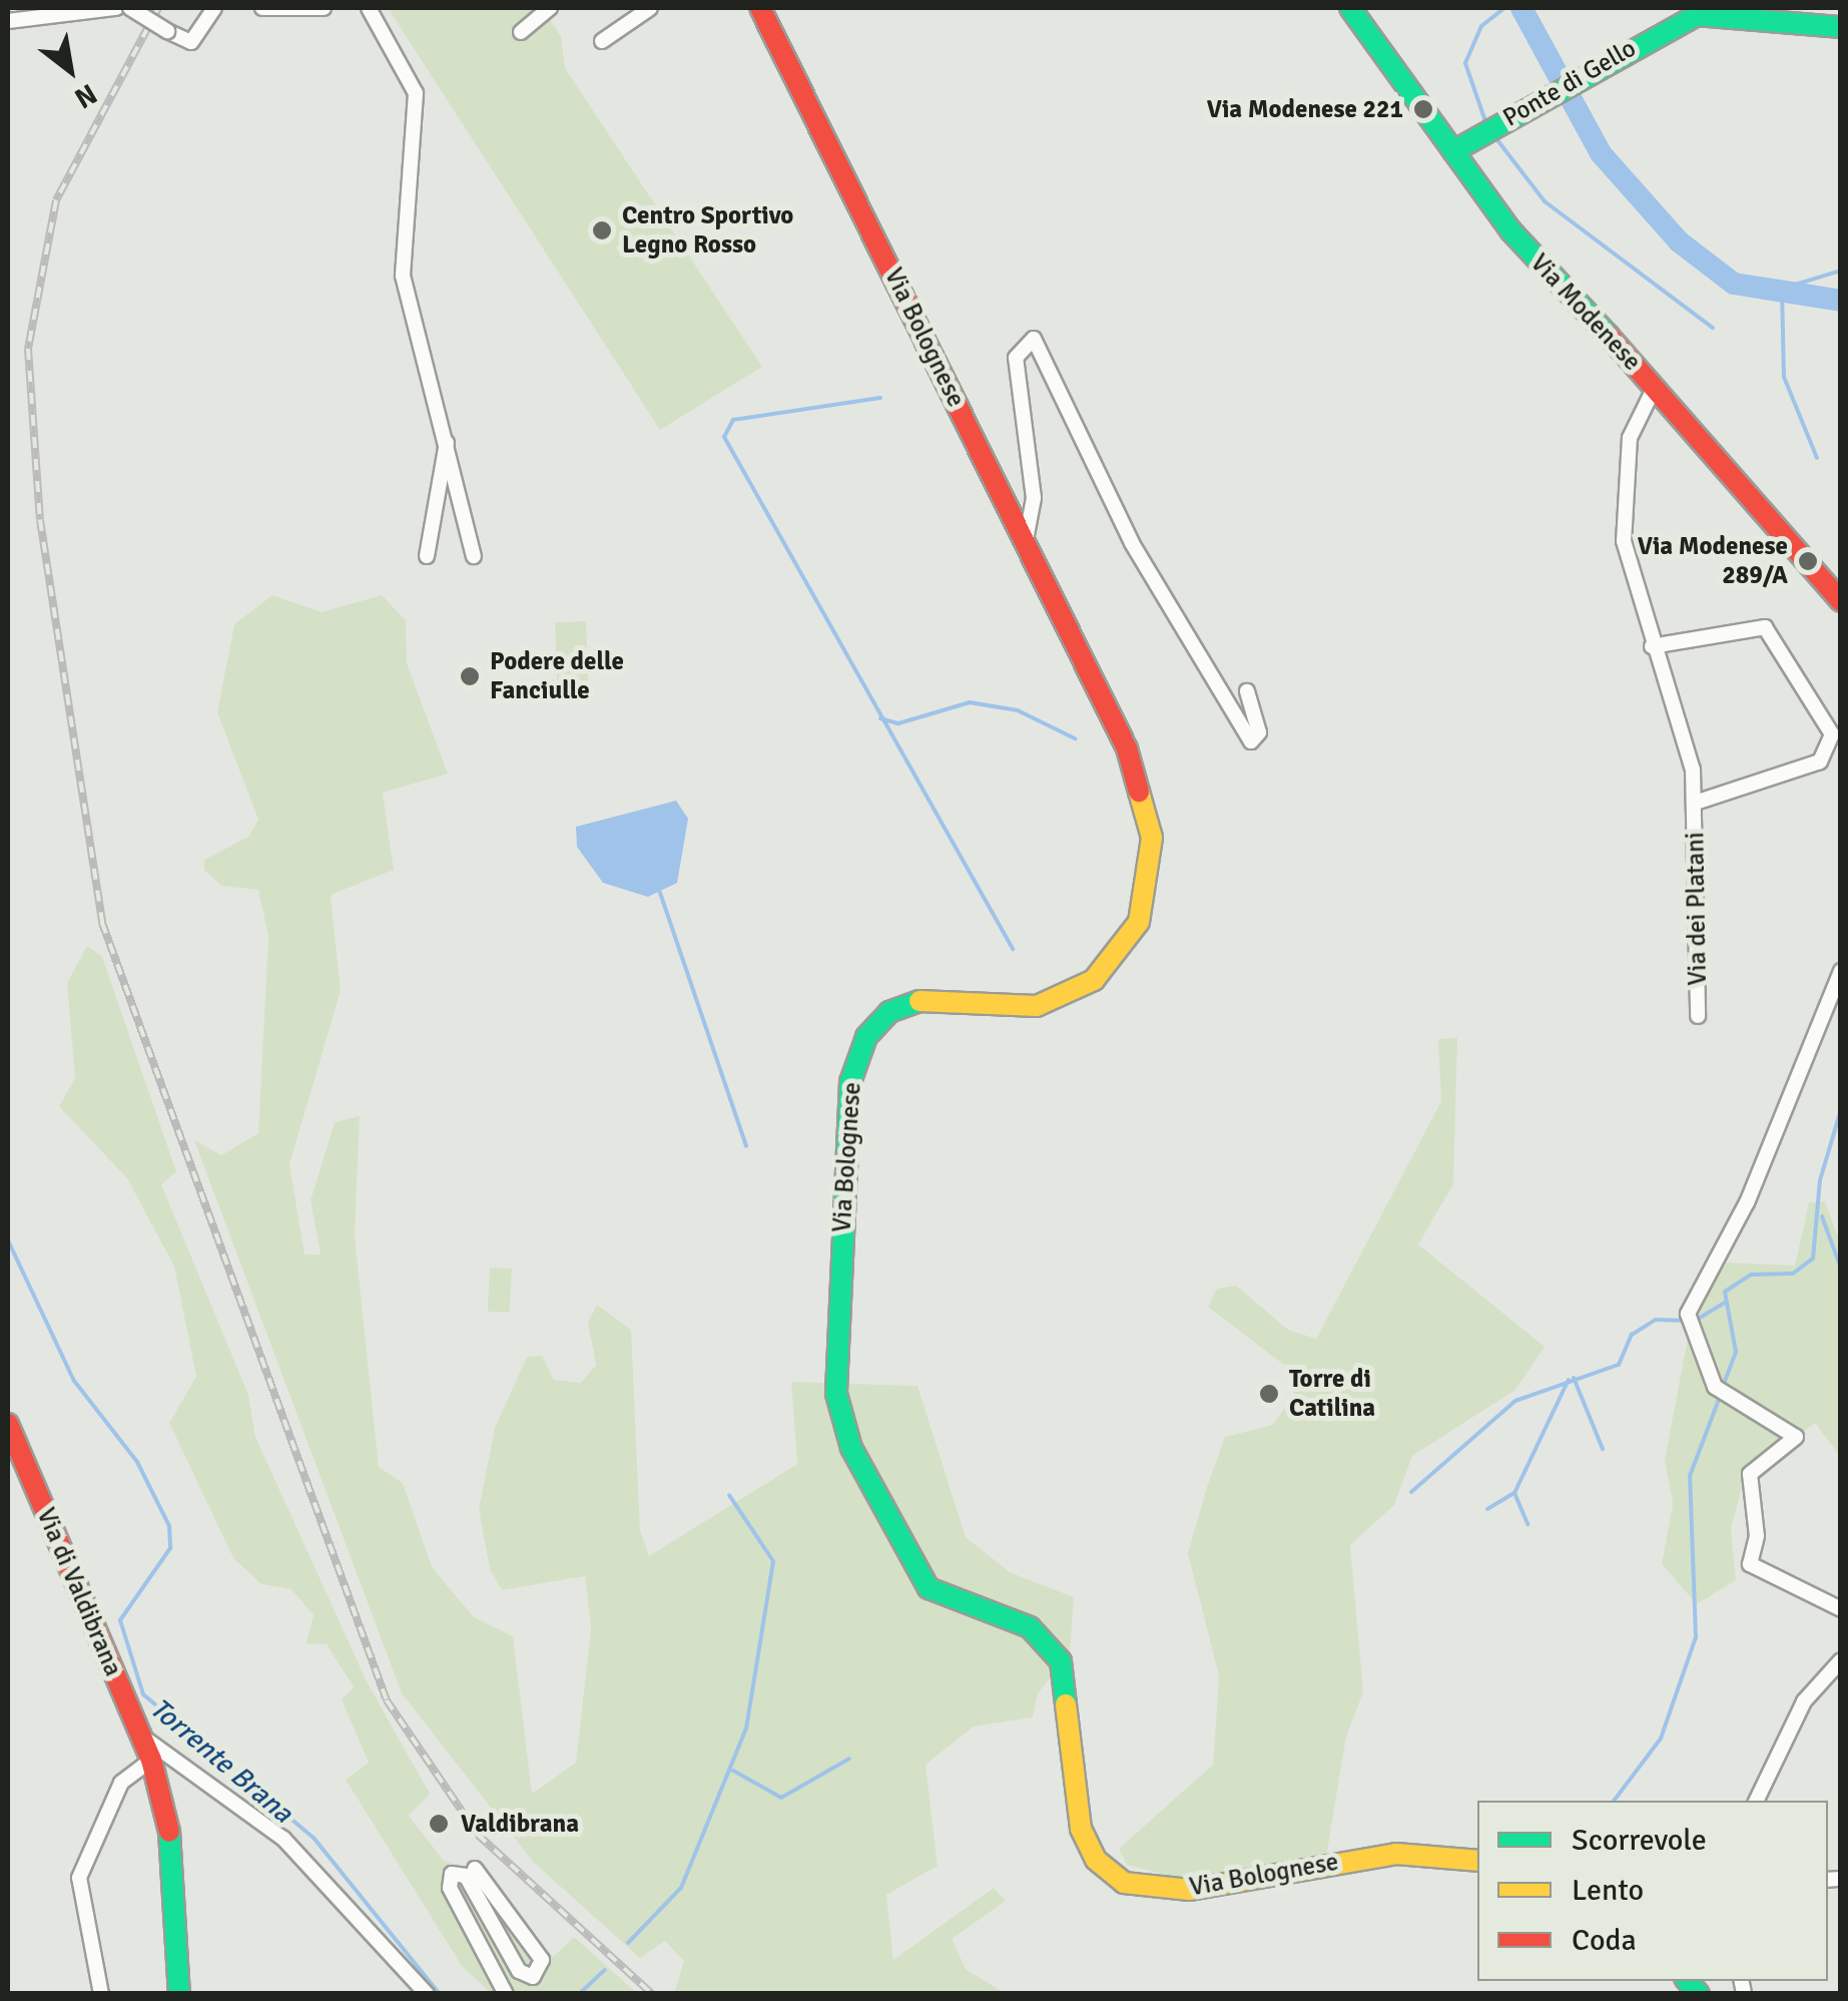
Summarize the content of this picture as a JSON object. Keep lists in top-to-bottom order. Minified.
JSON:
{"streets":{"main road":["Ponte di Gello","Via Modenese","Via Bolognese","Via di Valdibrana"],"street":["Via dei Platani"]},"crossings":[["Ponte di Gello","Via Modenese"],["Via Modenese","Via dei Platani"]],"water":["Torrente Brana"],"places":["Via Modenese 221","Centro Sportivo Legno Rosso","Via Modenese 289/A","Podere delle Fanciulle","Torre di Catilina","Valdibrana"],"legend":["Scorrevole","Lento","Coda"],"north":"bottom right"}
